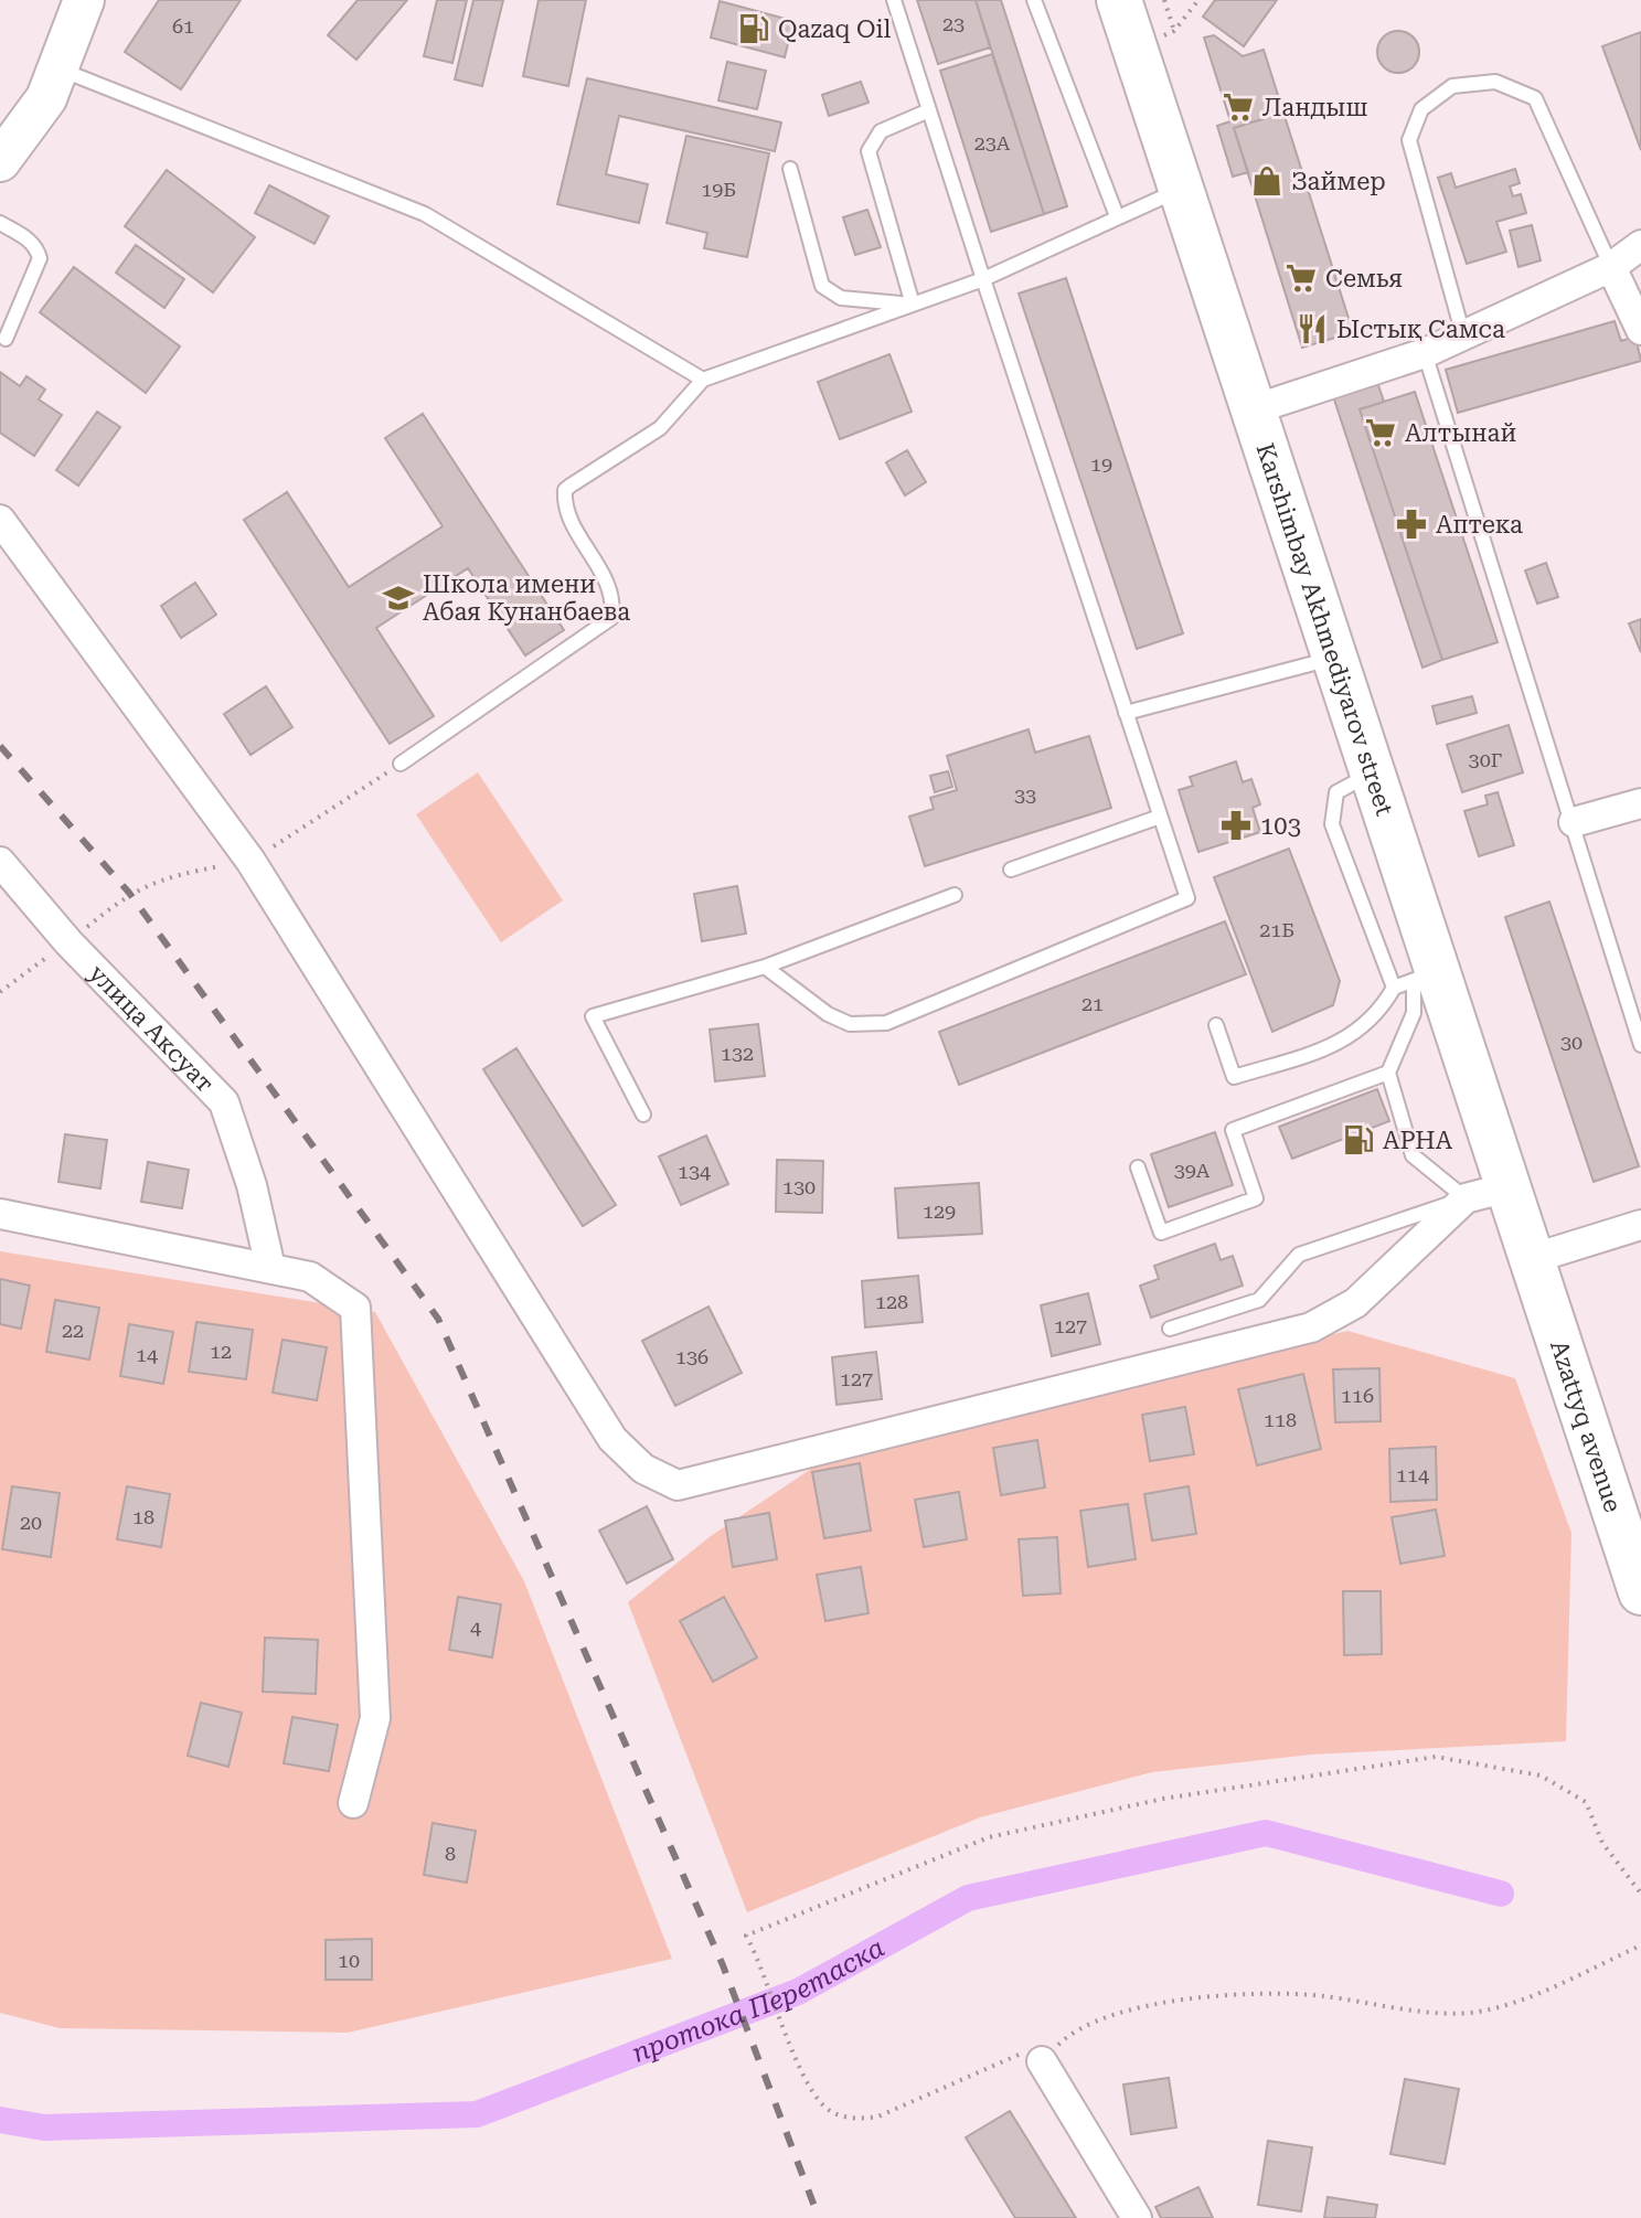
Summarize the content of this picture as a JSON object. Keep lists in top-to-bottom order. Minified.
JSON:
{"streets":{"main road":["Karshimbay Akhmediyarov street","Azattyq avenue"],"street":["улица Аксуат"]},"crossings":[["Karshimbay Akhmediyarov street","Azattyq avenue"]],"water":["протока Перетаска"],"places":{"fuel station":["Qazaq Oil","АРНА"],"supermarket":["Ландыш","Семья","Алтынай"],"shop":["Займер"],"restaurant":["Ыстық Самса"],"pharmacy":["Аптека","103"],"school or university":["Школа имени Абая Кунанбаева"]},"house_numbers":["23","61","23А","19Б","19","30Г","33","21Б","21","30","132","39А","134","130","129","128","127","22","12","14","136","127","116","118","114","18","20","4","8","10"]}
